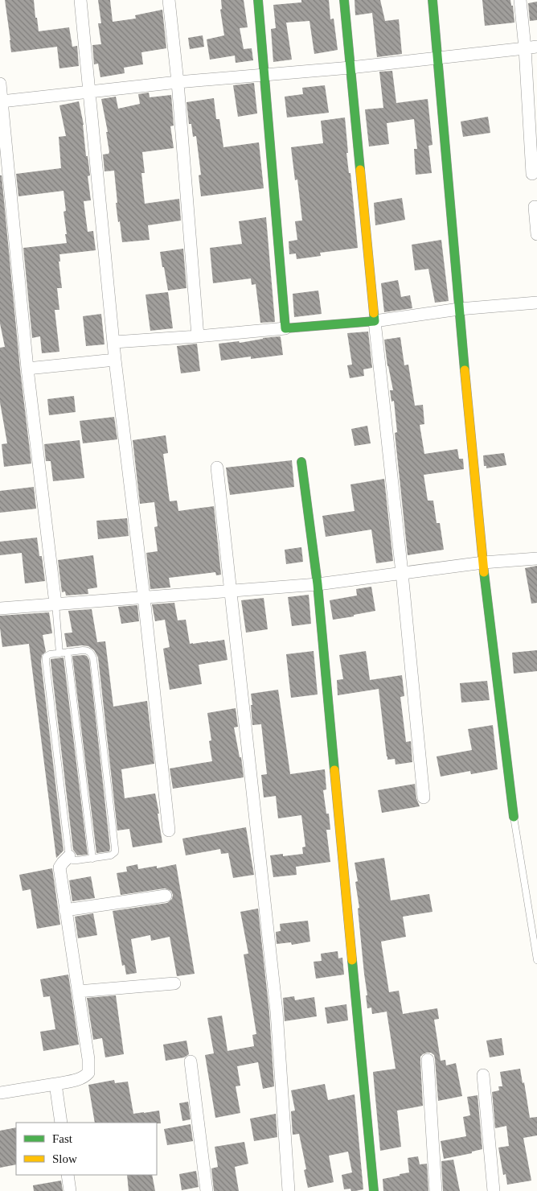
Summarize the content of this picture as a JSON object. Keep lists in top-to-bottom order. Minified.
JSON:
{"legend":["Fast","Slow"]}
